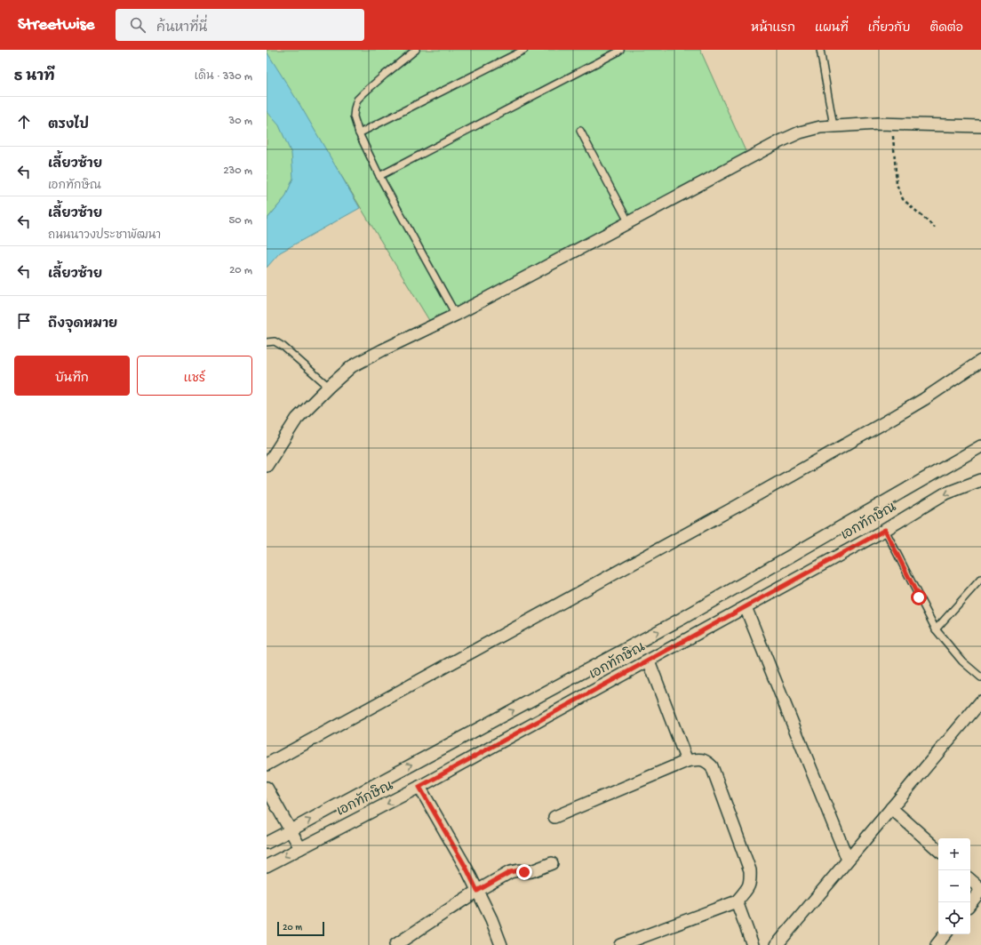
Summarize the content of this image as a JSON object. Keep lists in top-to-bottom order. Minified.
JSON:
{"streets":{"street":["เอกทักษิณ"]},"scale_bar":"20 m","page":{"header":"Streetwise","search":"ค้นหาที่นี่","nav":["หน้าแรก","แผนที่","เกี่ยวกับ","ติดต่อ"],"heading":["5 นาที","เดิน · 330 m"],"list":[["ตรงไป","30 m"],["เลี้ยวซ้าย","เอกทักษิณ","230 m"],["เลี้ยวซ้าย","ถนนนาวงประชาพัฒนา","50 m"],["เลี้ยวซ้าย","20 m"],"ถึงจุดหมาย"],"buttons":["บันทึก","แชร์"],"map_buttons":["+","−"],"scale":"20 m"}}
